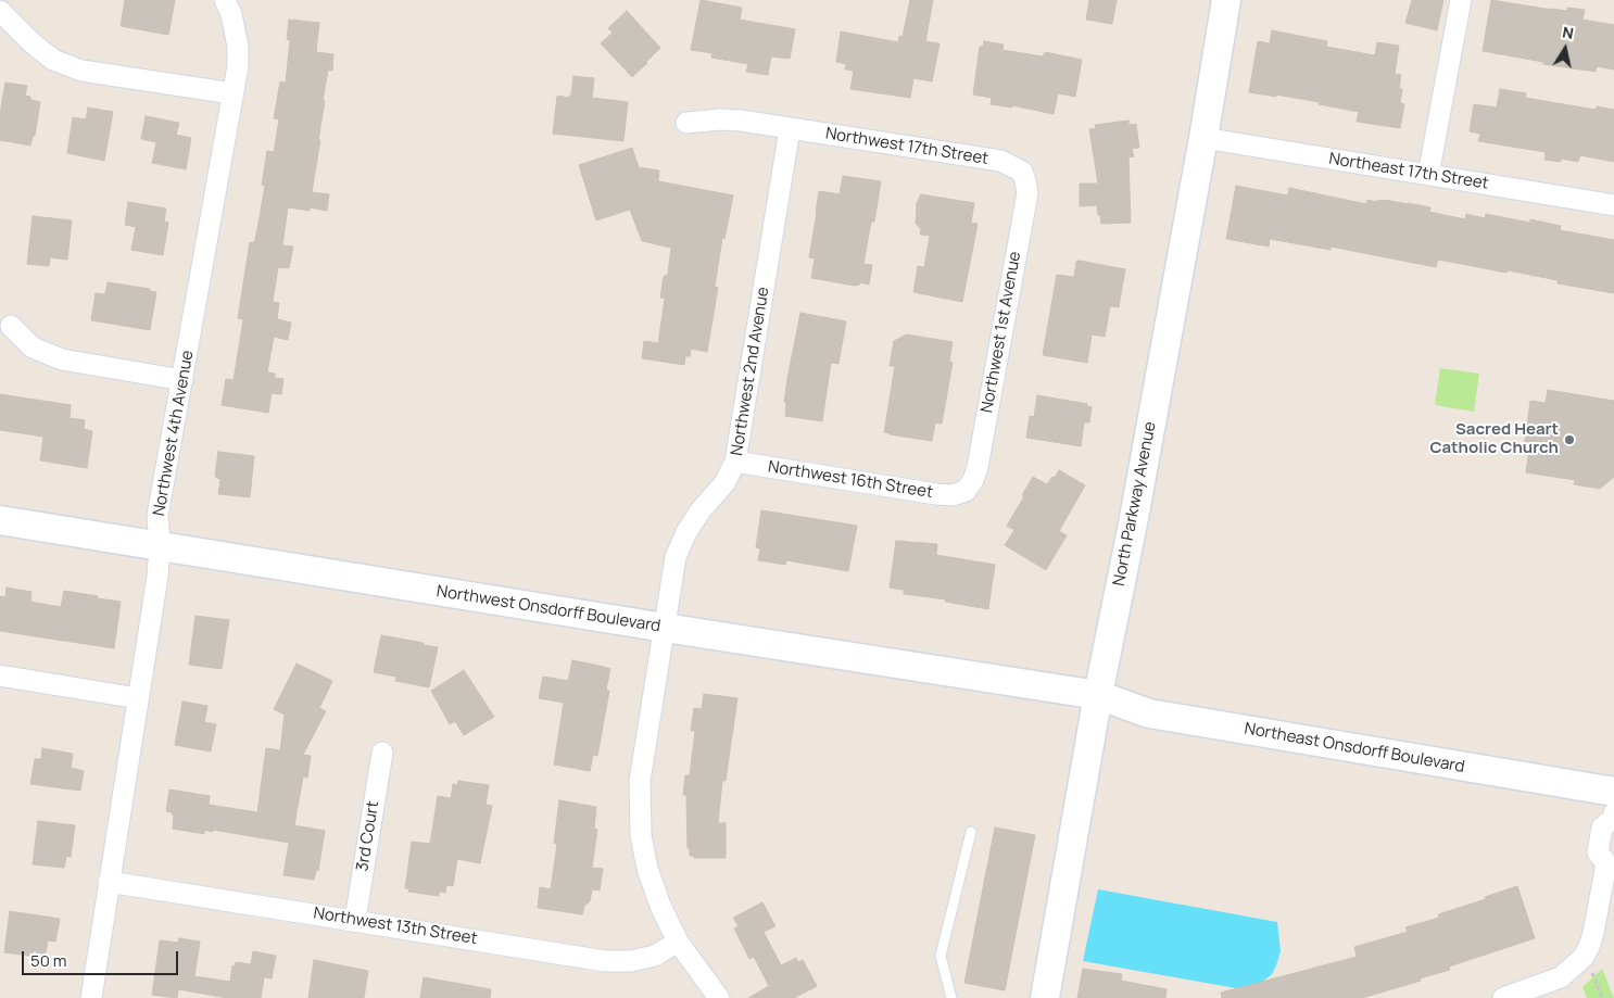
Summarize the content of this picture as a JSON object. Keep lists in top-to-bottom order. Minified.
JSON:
{"streets":{"street":["Northwest 17th Street","Northeast 17th Street","Northwest 1st Avenue","Northwest 2nd Avenue","Northwest 4th Avenue","Northwest 16th Street","North Parkway Avenue","Northwest Onsdorff Boulevard","Northeast Onsdorff Boulevard","3rd Court","Northwest 13th Street"]},"crossings":[["Northwest 17th Street","Northwest 1st Avenue"],["Northwest 17th Street","Northwest 2nd Avenue"],["Northeast 17th Street","North Parkway Avenue"],["Northwest 1st Avenue","Northwest 16th Street"],["Northwest 2nd Avenue","Northwest 16th Street"],["Northwest 2nd Avenue","Northwest Onsdorff Boulevard"],["Northwest 2nd Avenue","Northwest 13th Street"],["Northwest 4th Avenue","Northwest Onsdorff Boulevard"],["Northwest 4th Avenue","Northwest 13th Street"],["North Parkway Avenue","Northwest Onsdorff Boulevard"],["North Parkway Avenue","Northeast Onsdorff Boulevard"],["Northwest Onsdorff Boulevard","Northeast Onsdorff Boulevard"],["3rd Court","Northwest 13th Street"]],"places":["Sacred Heart Catholic Church"],"scale_bar":"50 m","north":"top"}
